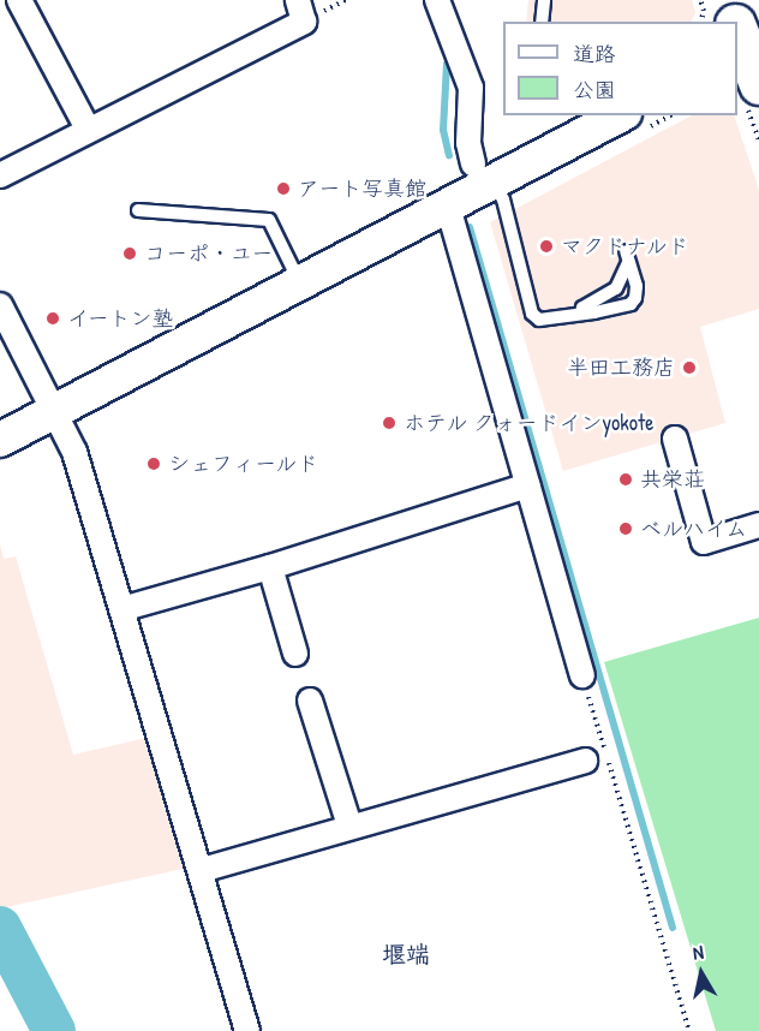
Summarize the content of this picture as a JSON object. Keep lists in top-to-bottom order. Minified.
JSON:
{"districts":["堰端"],"places":["アート写真館","マクドナルド","コーポ・ユー","イートン塾","半田工務店","ホテル クォードインyokote","シェフィールド","共栄荘","ベルハイム"],"legend":["道路","公園"],"north":"top"}
